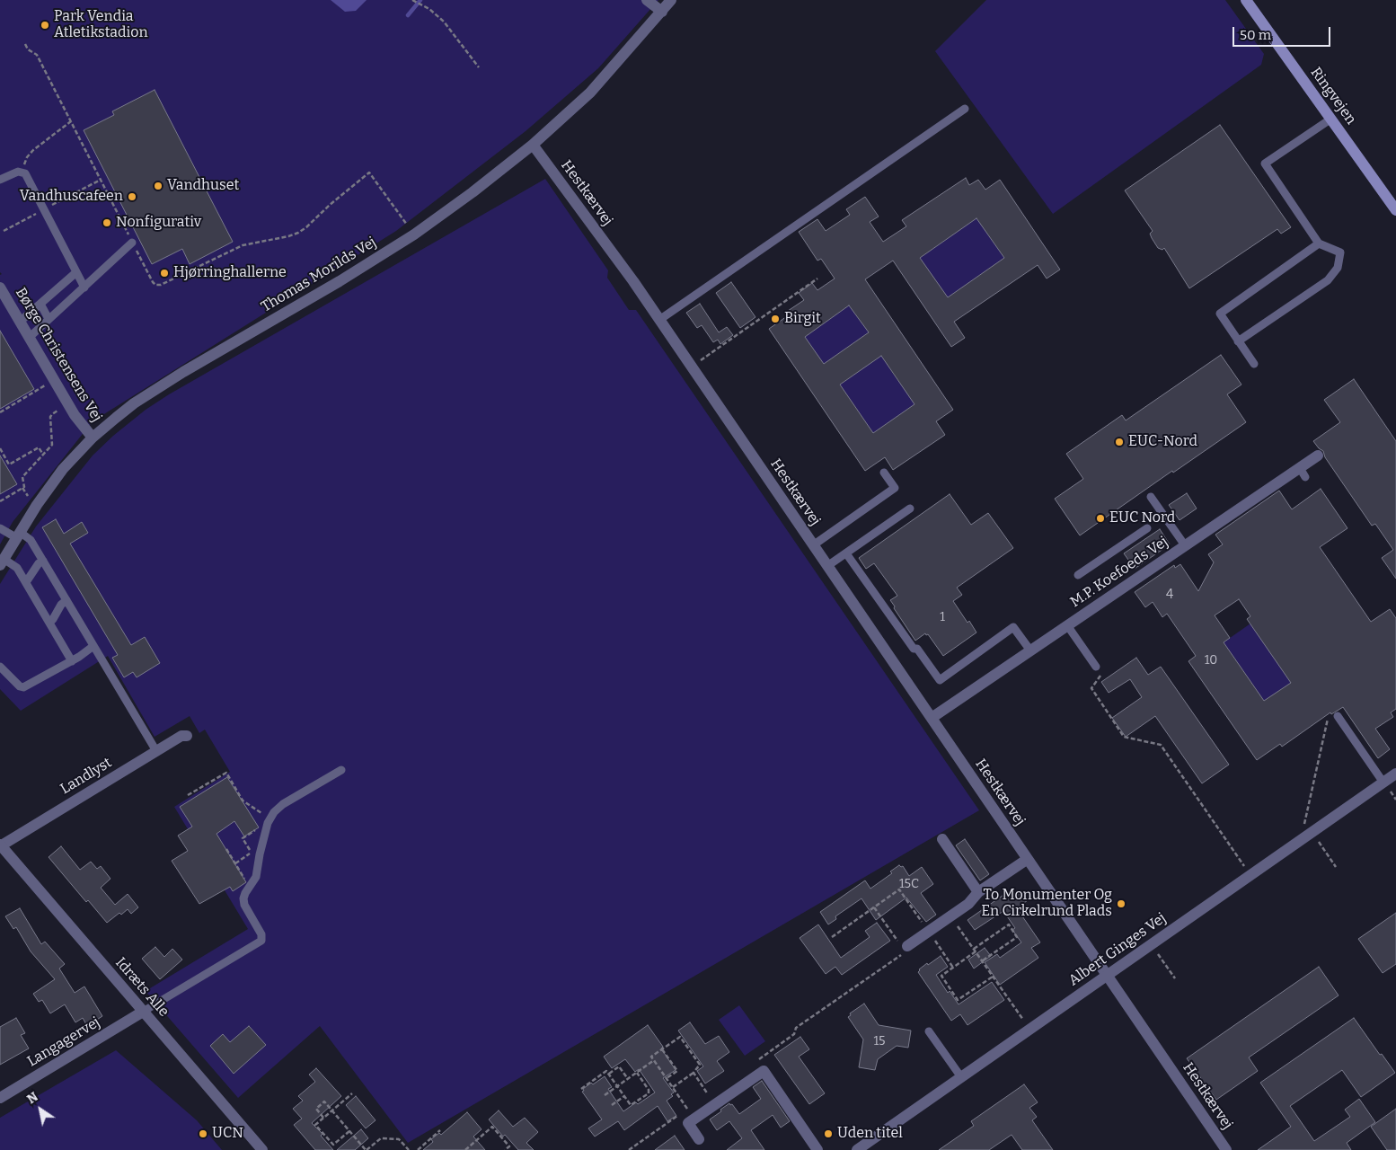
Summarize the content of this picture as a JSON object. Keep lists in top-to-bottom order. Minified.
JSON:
{"streets":{"main road":["Ringvejen"],"street":["Hestkærvej","Thomas Morilds Vej","Børge Christensens Vej","M.P. Koefoeds Vej","Landlyst","Albert Ginges Vej","Idræts Alle","Langagervej"]},"crossings":[["Hestkærvej","Thomas Morilds Vej"],["Hestkærvej","M.P. Koefoeds Vej"],["Hestkærvej","Albert Ginges Vej"],["Thomas Morilds Vej","Børge Christensens Vej"],["Landlyst","Idræts Alle"],["Idræts Alle","Langagervej"]],"places":["Park Vendia Atletikstadion","Vandhuset","Vandhuscafeen","Nonfigurativ","Hjørringhallerne","Birgit","EUC-Nord","EUC Nord","To Monumenter Og En Cirkelrund Plads","UCN","Uden titel"],"house_numbers":["4","1","10","15C","15"],"scale_bar":"50 m","north":"top left"}
